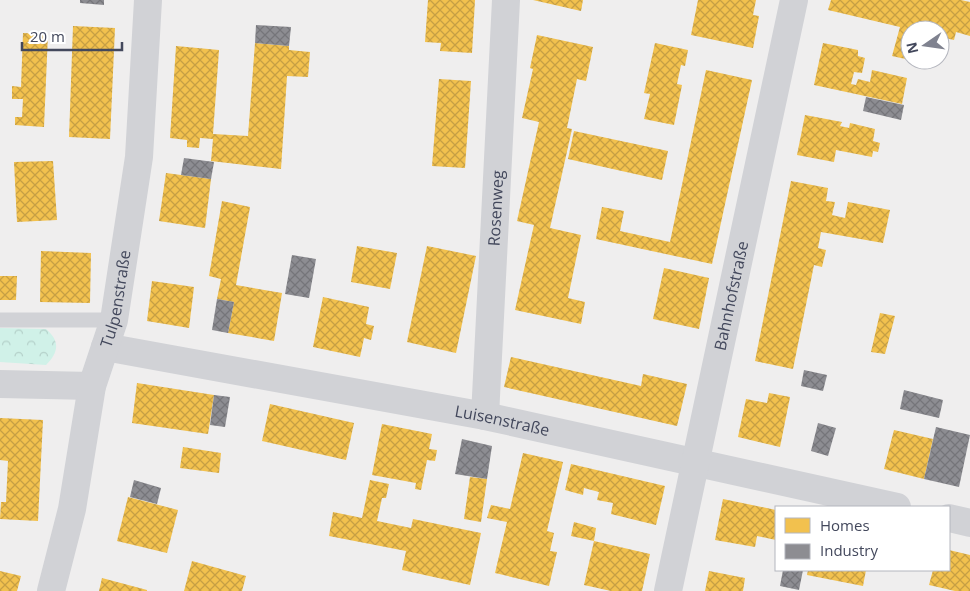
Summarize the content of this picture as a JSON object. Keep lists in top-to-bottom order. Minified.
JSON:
{"streets":{"street":["Rosenweg","Bahnhofstraße","Tulpenstraße","Luisenstraße"]},"crossings":[["Rosenweg","Luisenstraße"],["Bahnhofstraße","Luisenstraße"],["Tulpenstraße","Luisenstraße"]],"legend":["Homes","Industry"],"scale_bar":"20 m","north":"left"}
